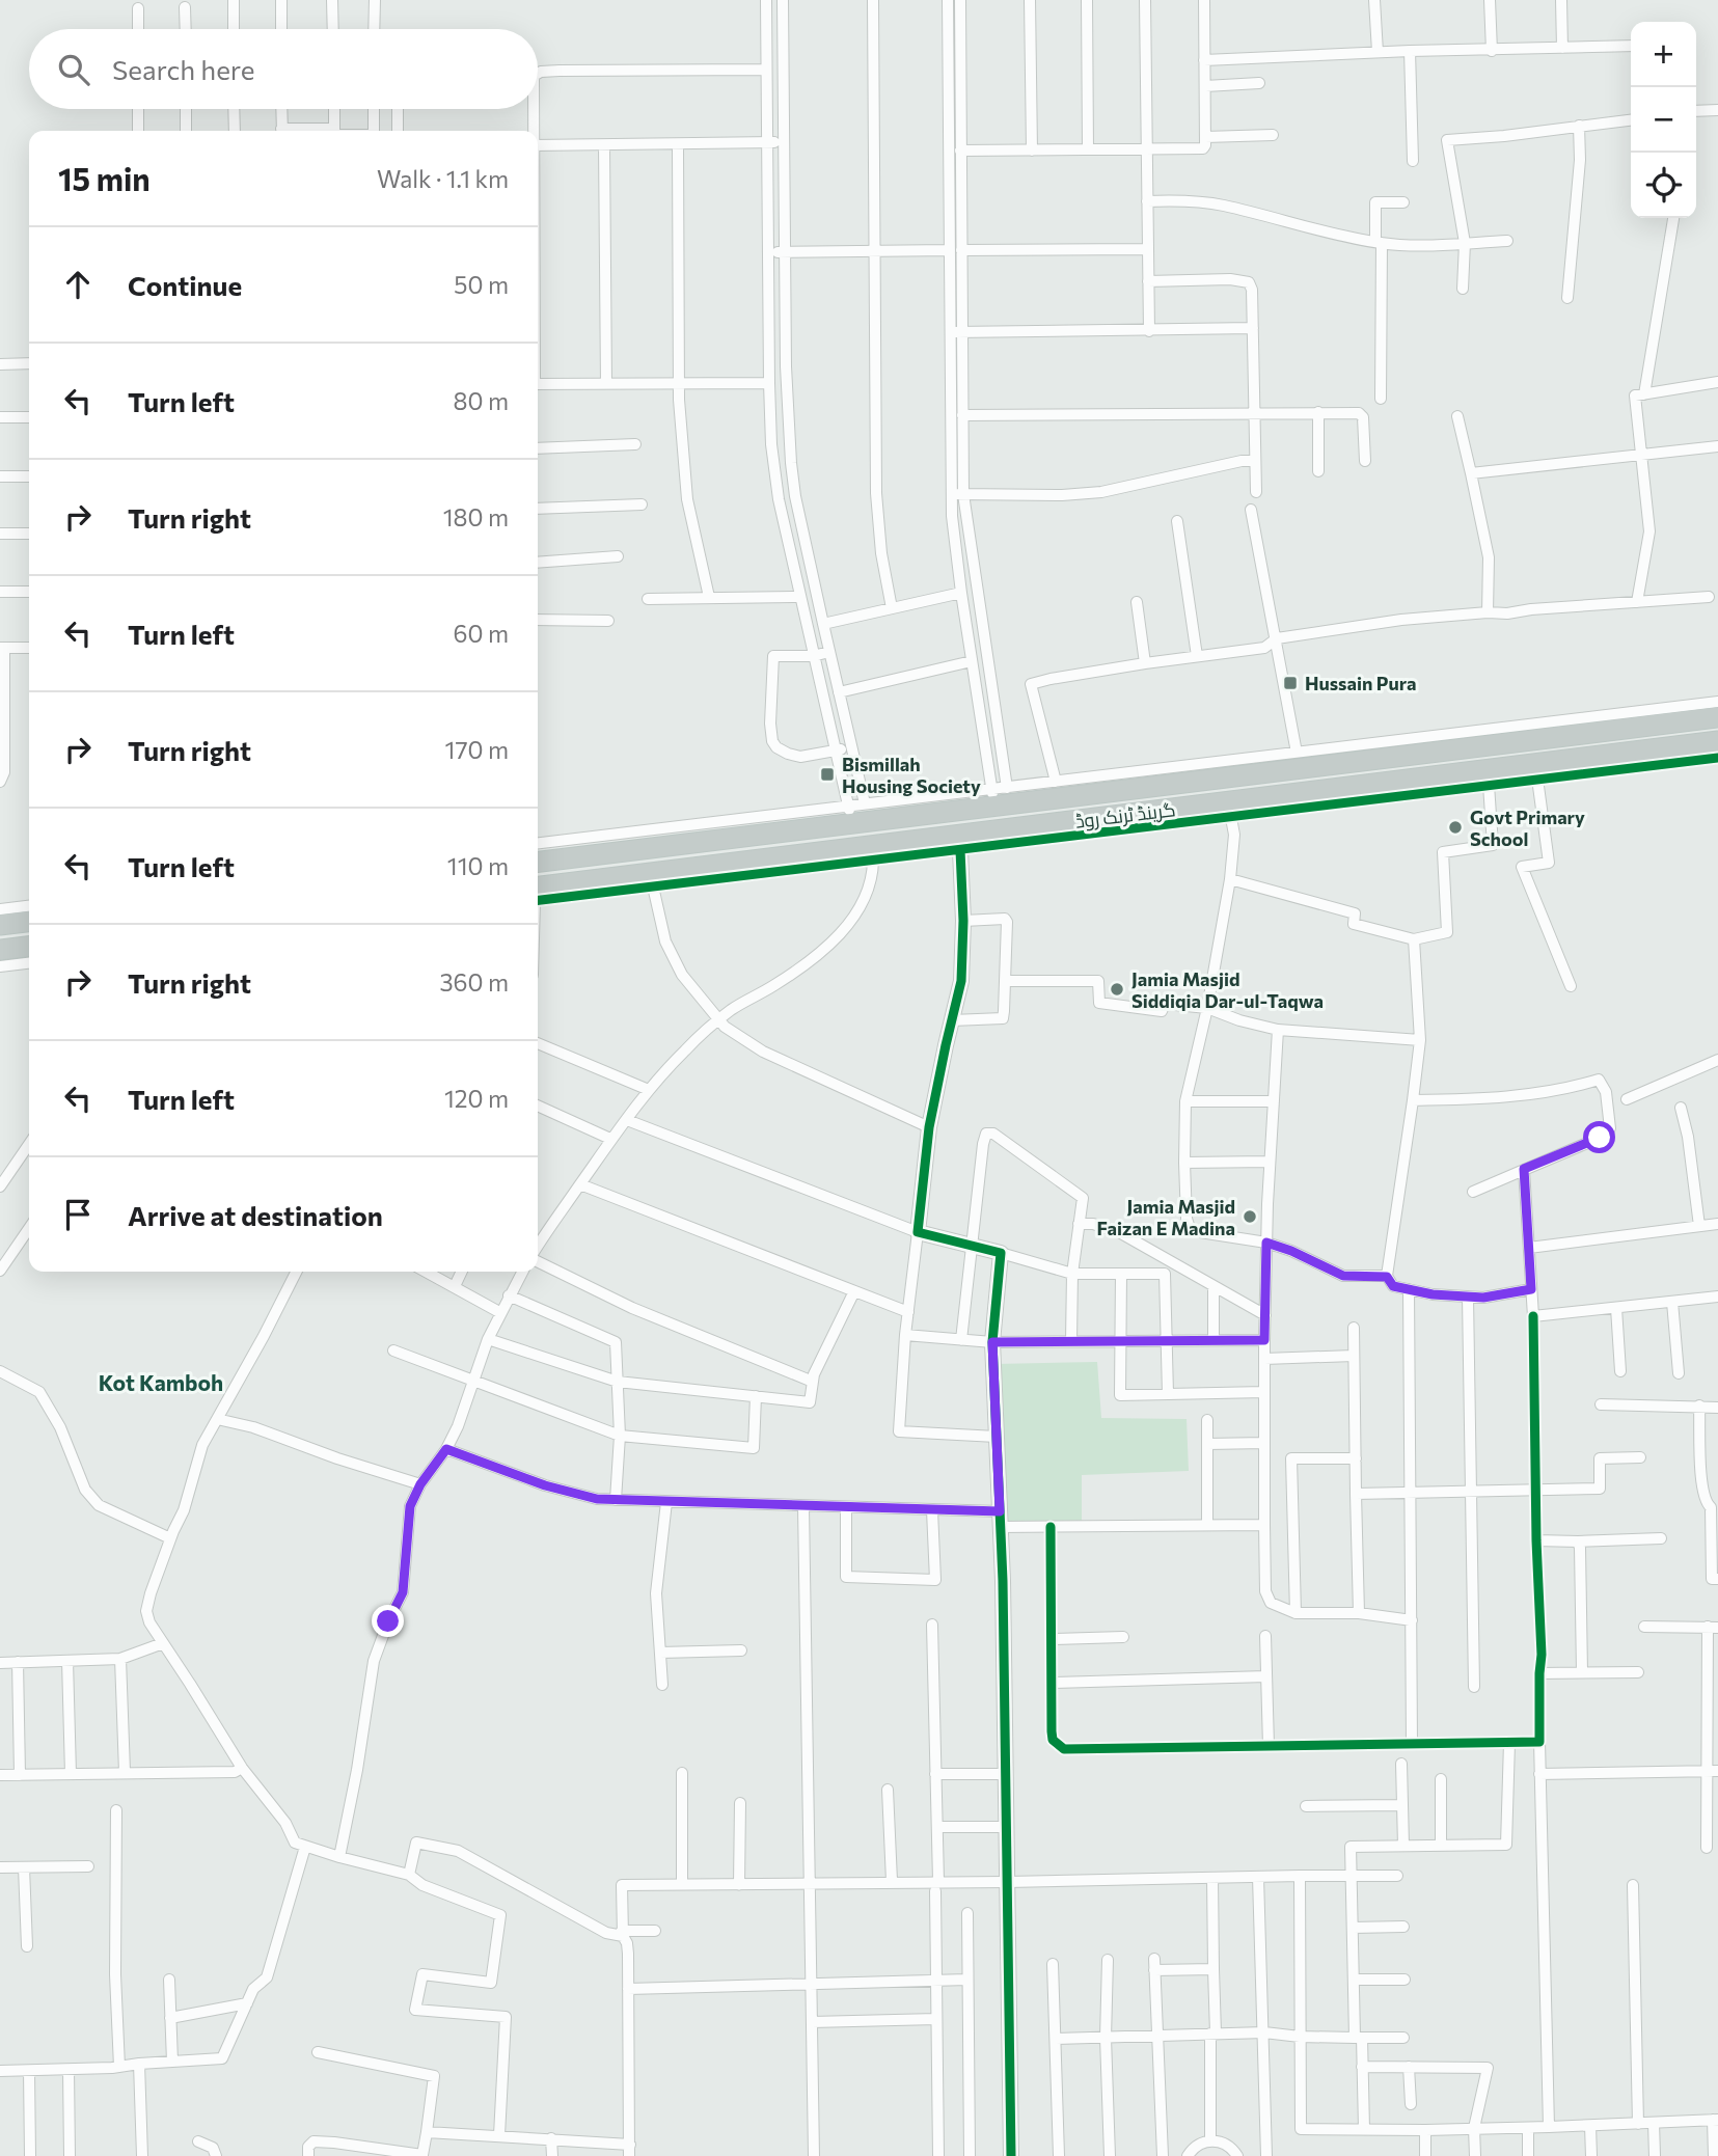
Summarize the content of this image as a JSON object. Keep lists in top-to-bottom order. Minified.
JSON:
{"streets":{"highway":["گرینڈ ٹرنک روڈ"]},"districts":["Kot Kamboh"],"places":{"transit":["Hussain Pura","Bismillah Housing Society"],"other":["Govt Primary School","Jamia Masjid Siddiqia Dar-ul-Taqwa","Jamia Masjid Faizan E Madina"]},"page":{"map_buttons":["+","−"],"search":"Search here","heading":["15 min","Walk · 1.1 km"],"list":[["Continue","50 m"],["Turn left","80 m"],["Turn right","180 m"],["Turn left","60 m"],["Turn right","170 m"],["Turn left","110 m"],["Turn right","360 m"],["Turn left","120 m"],"Arrive at destination"]}}
